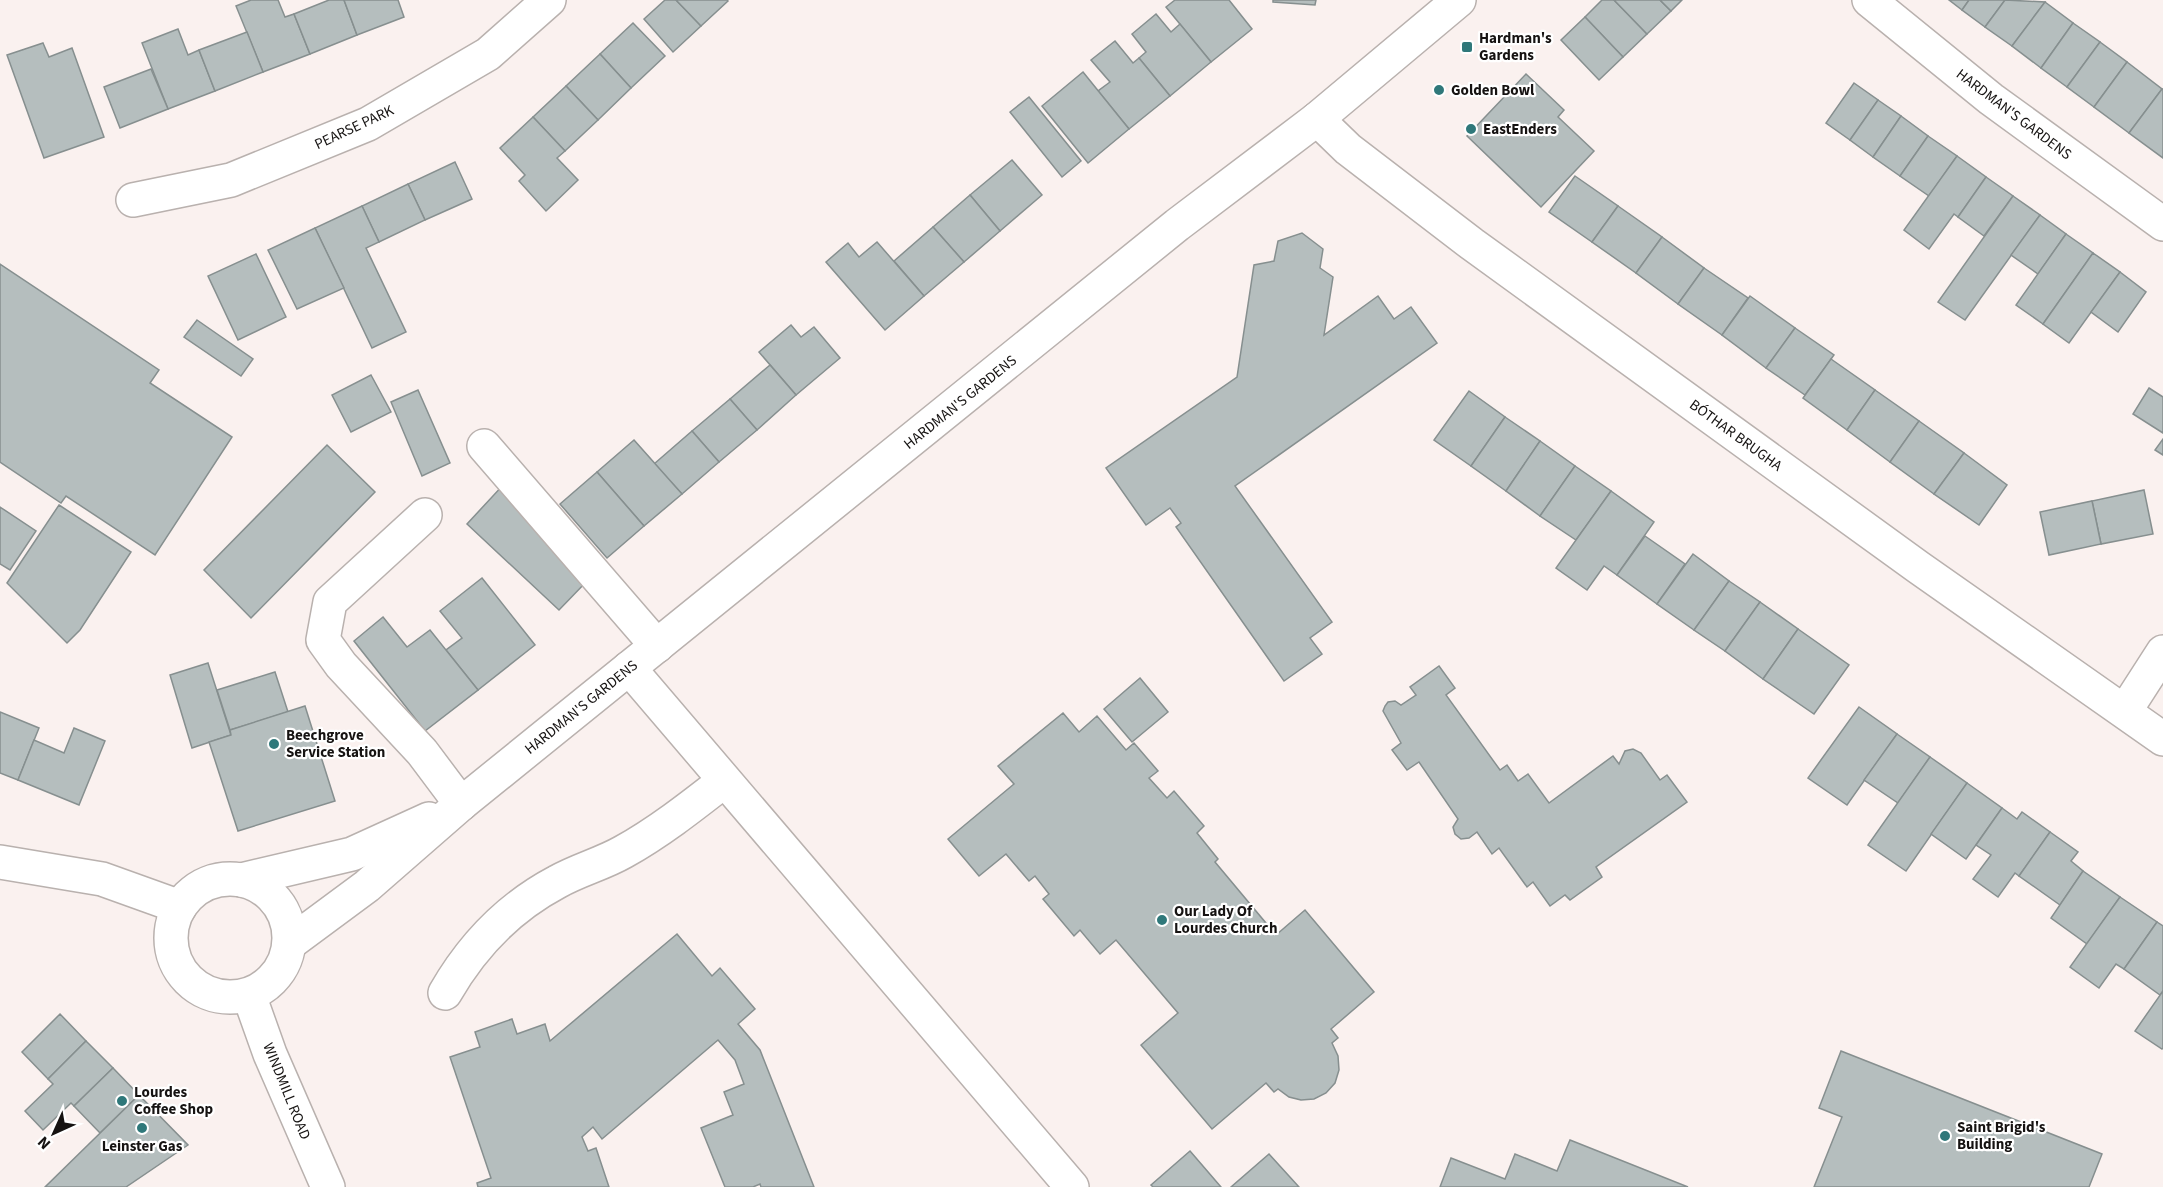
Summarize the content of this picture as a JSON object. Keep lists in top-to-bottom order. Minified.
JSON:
{"streets":{"street":["HARDMAN'S GARDENS","PEARSE PARK","BÓTHAR BRUGHA","WINDMILL ROAD"]},"crossings":[["HARDMAN'S GARDENS","BÓTHAR BRUGHA"],["HARDMAN'S GARDENS","WINDMILL ROAD"]],"places":{"transit":["Hardman's Gardens"],"other":["Golden Bowl","EastEnders","Beechgrove Service Station","Our Lady Of Lourdes Church","Lourdes Coffee Shop","Leinster Gas","Saint Brigid's Building"]},"north":"bottom left"}
